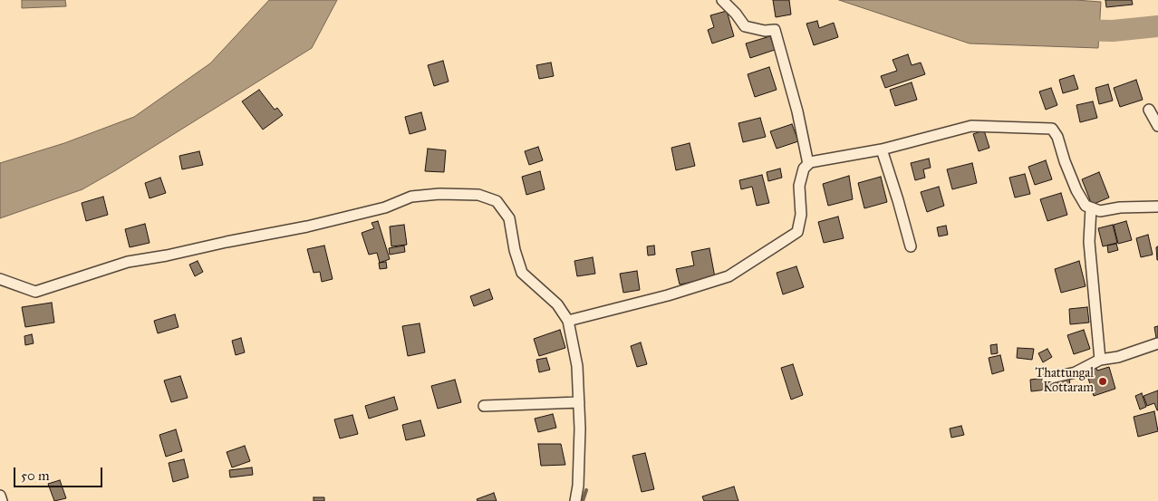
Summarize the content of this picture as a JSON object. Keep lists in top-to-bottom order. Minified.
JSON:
{"places":["Thattungal Kottaram"],"scale_bar":"50 m"}
